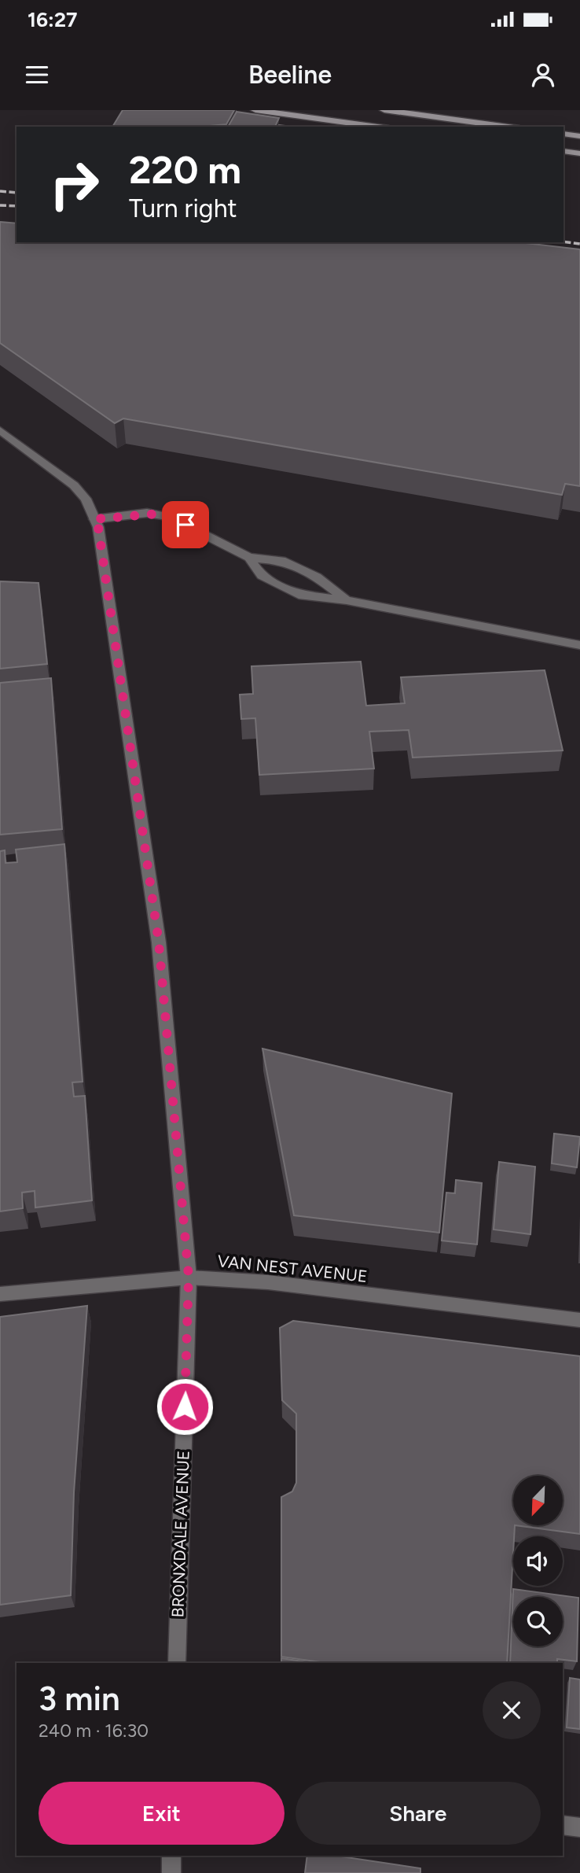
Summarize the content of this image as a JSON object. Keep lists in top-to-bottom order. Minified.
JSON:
{"streets":{"street":["VAN NEST AVENUE","BRONXDALE AVENUE"]},"crossings":[["VAN NEST AVENUE","BRONXDALE AVENUE"]],"north":"bottom left","page":{"status":"16:27","header":"Beeline","turn":["220 m","Turn right"],"heading":["3 min","240 m · 16:30"],"buttons":["Exit","Share"]}}
